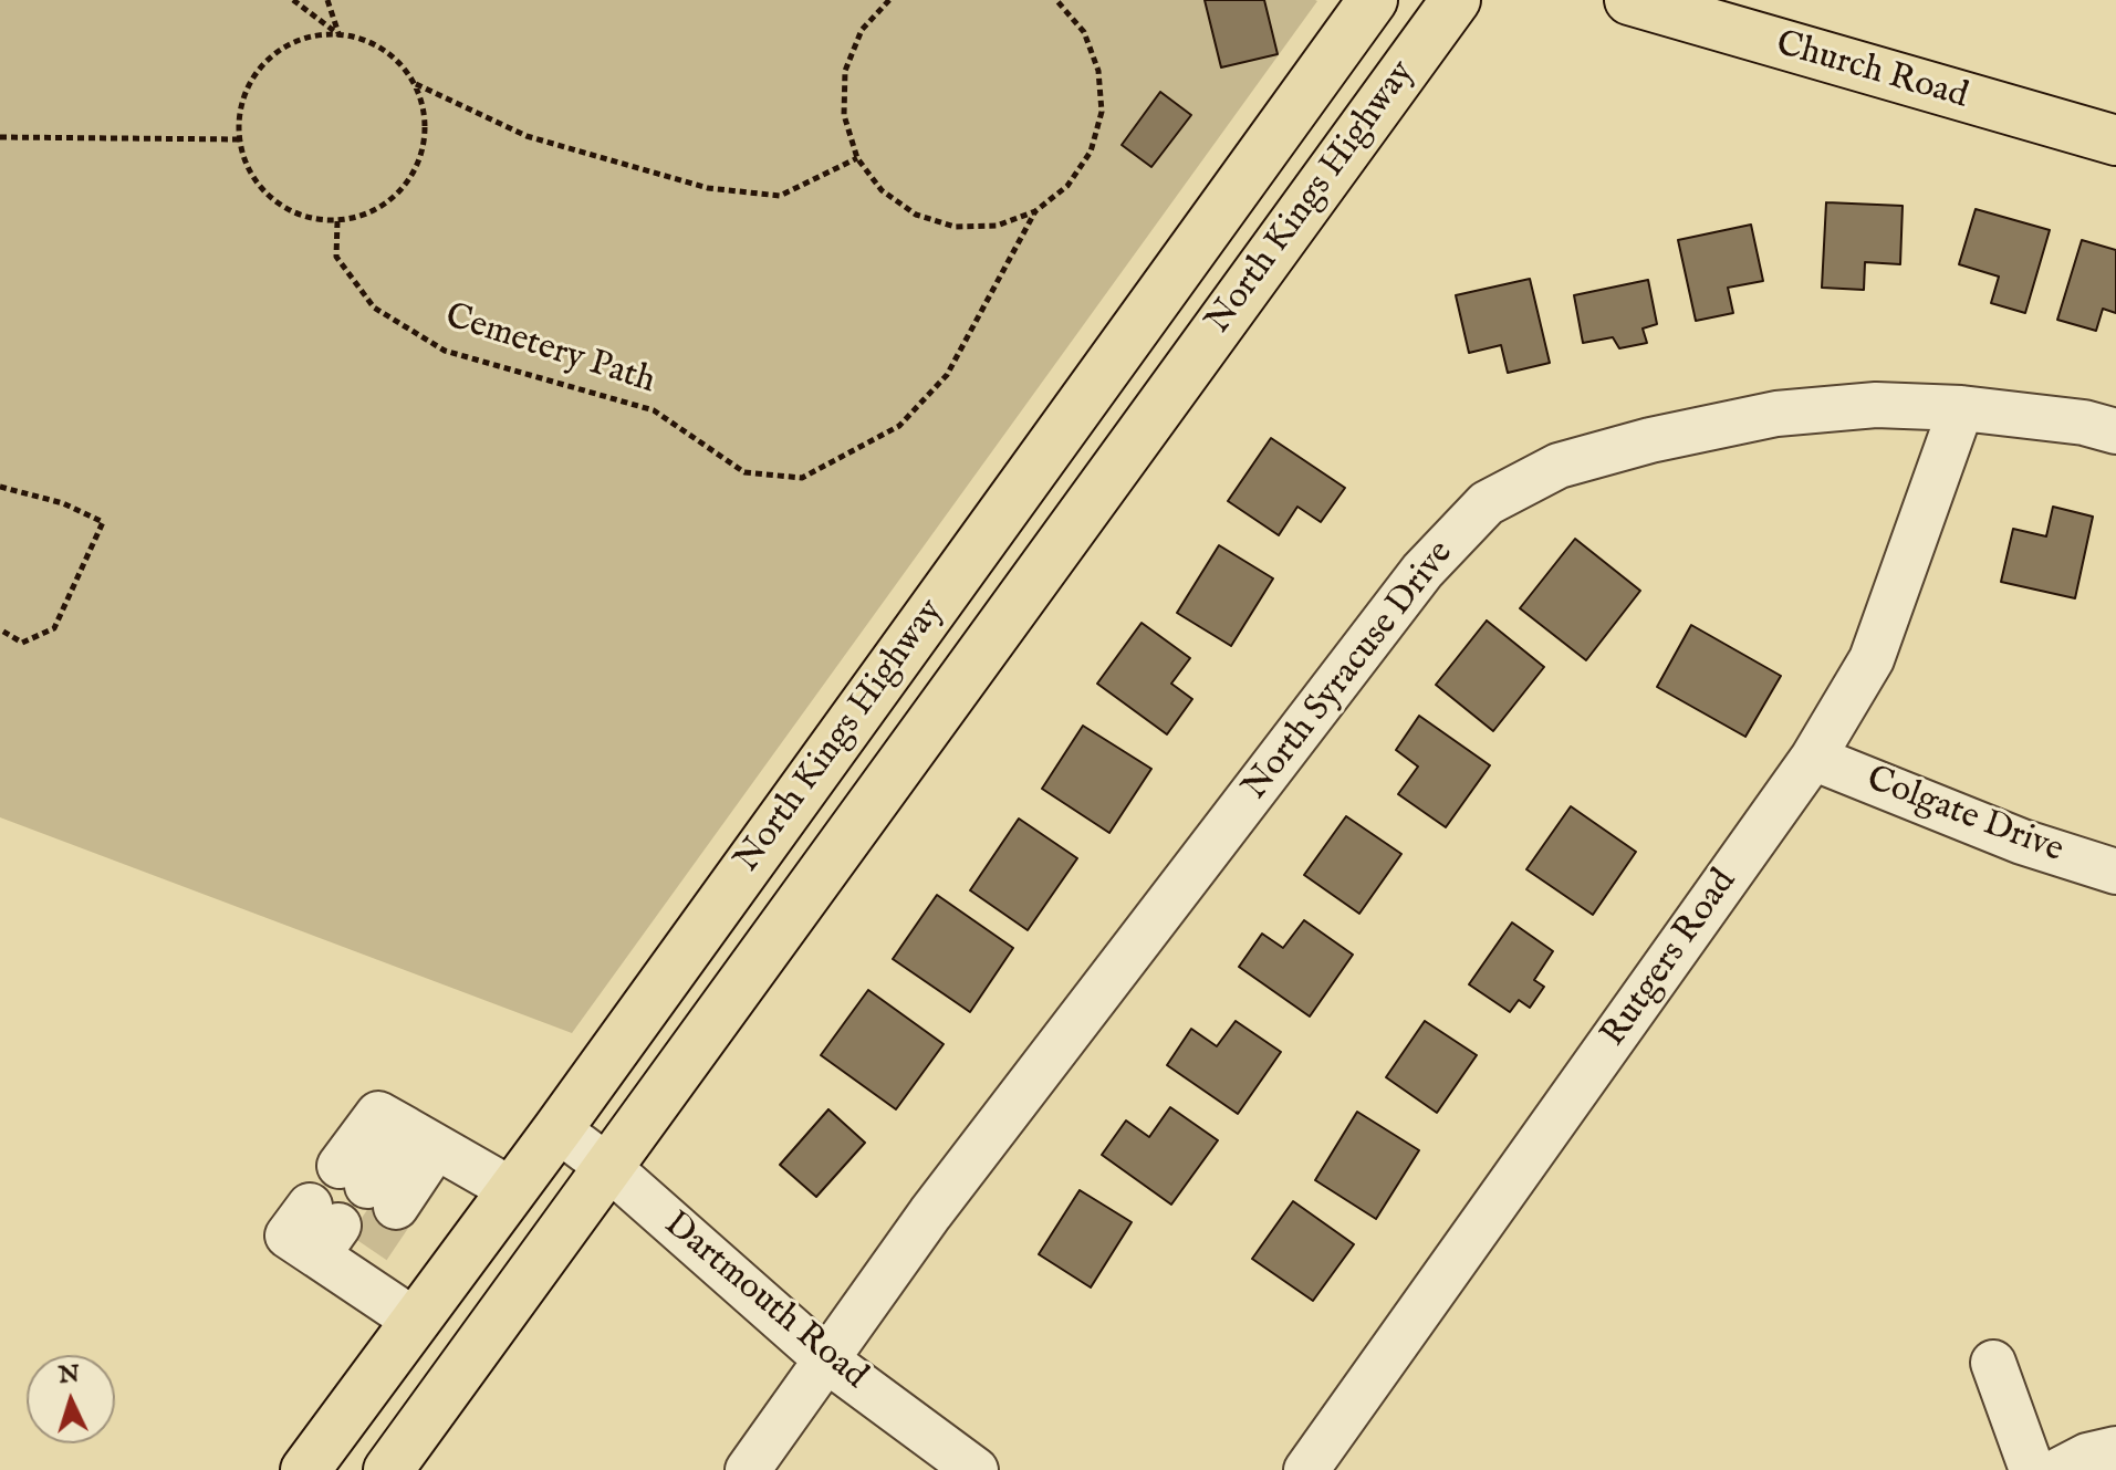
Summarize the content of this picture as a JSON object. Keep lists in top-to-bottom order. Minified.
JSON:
{"streets":{"main road":["Church Road","North Kings Highway"],"street":["North Syracuse Drive","Colgate Drive","Rutgers Road","Dartmouth Road"],"path":["Cemetery Path"]},"crossings":[["North Kings Highway","Dartmouth Road"],["North Syracuse Drive","Rutgers Road"],["North Syracuse Drive","Dartmouth Road"],["Colgate Drive","Rutgers Road"]],"north":"top"}
